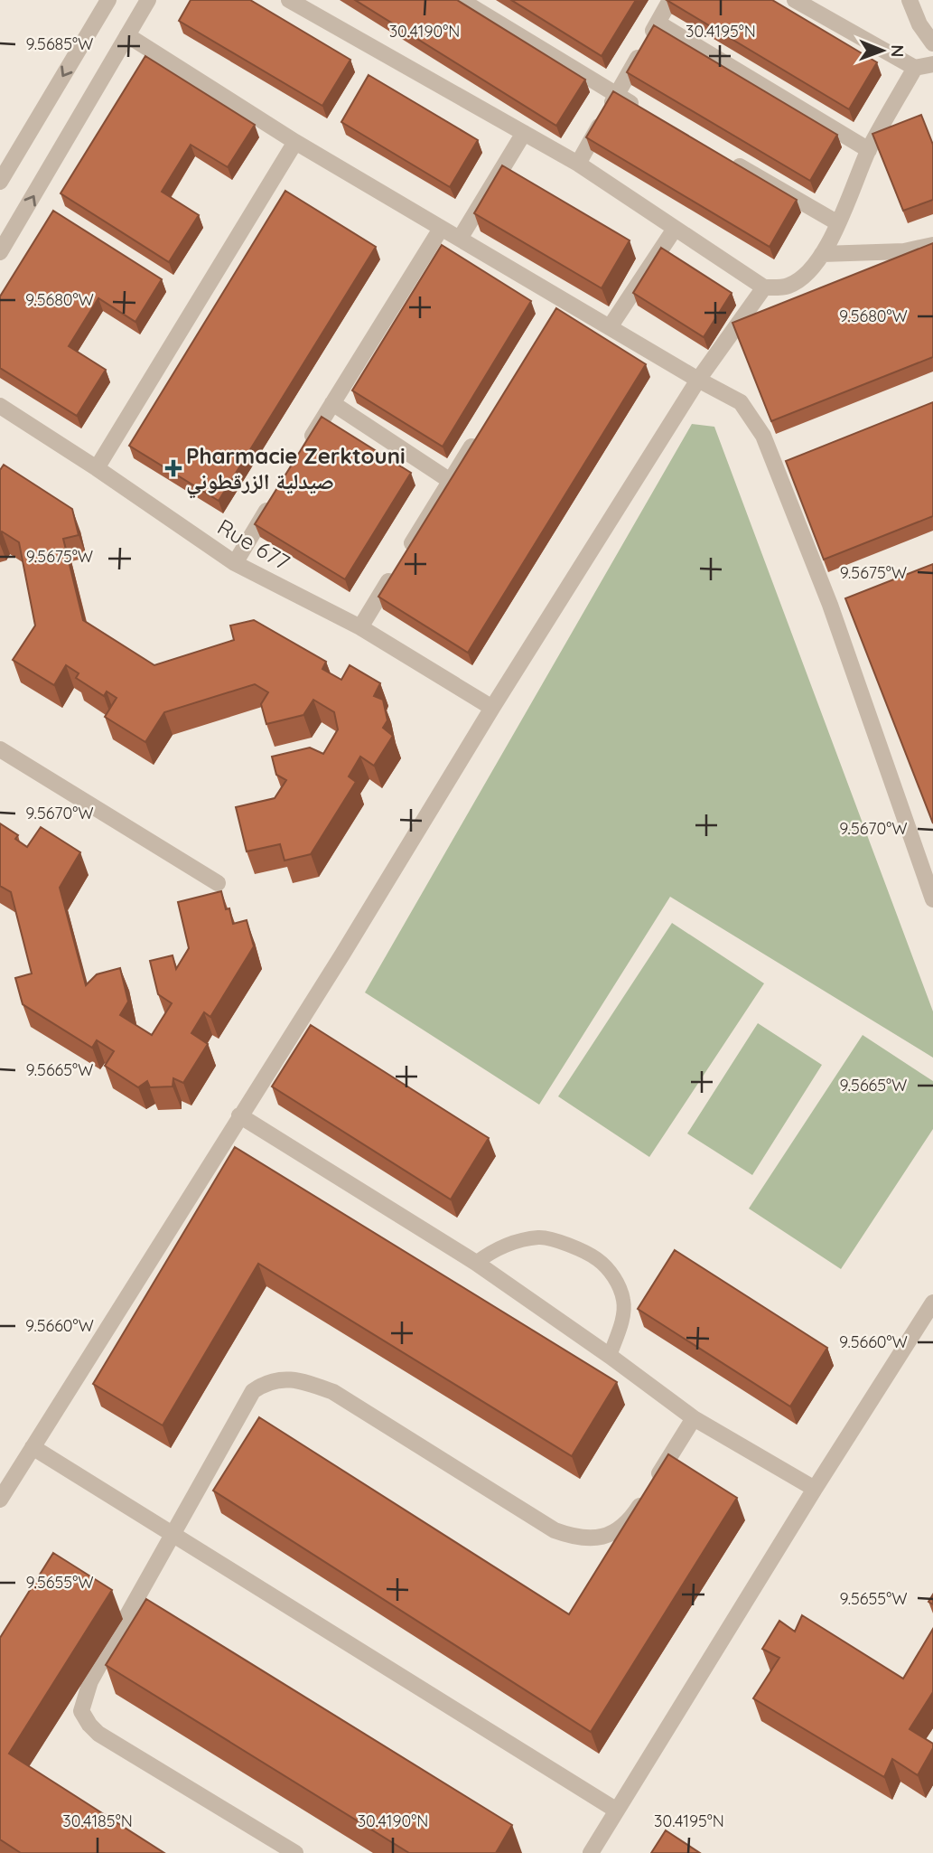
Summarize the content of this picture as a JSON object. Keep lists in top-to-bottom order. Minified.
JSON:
{"streets":{"street":["Rue 677"]},"places":{"health":["Pharmacie Zerktouni صيدلية الزرقطوني"]},"north":"right","coordinates":["30.4190°N","30.4195°N","9.5685°W","9.5680°W","9.5675°W","9.5670°W","9.5665°W","9.5660°W","9.5655°W","30.4185°N"]}
